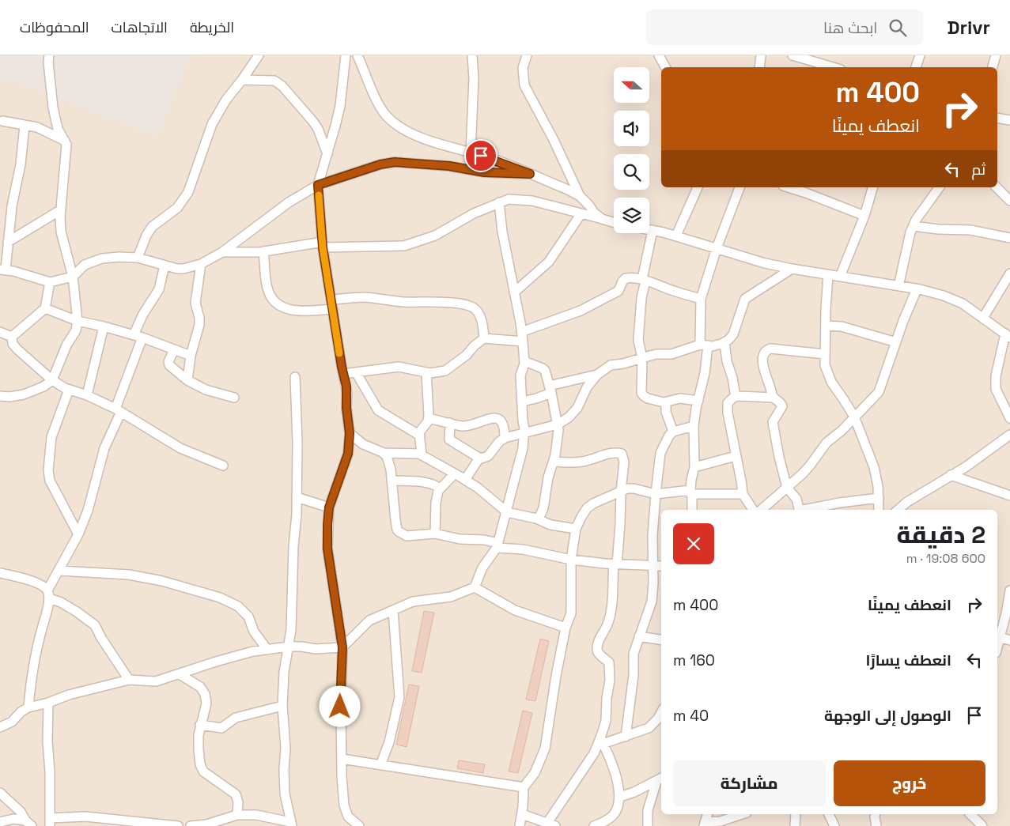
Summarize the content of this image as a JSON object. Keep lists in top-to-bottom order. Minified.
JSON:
{"north":"left","page":{"header":"Drivr","search":"ابحث هنا","nav":["الخريطة","الاتجاهات","المحفوظات"],"turn":["400 m","انعطف يمينًا"],"then":"ثم","heading":["2 دقيقة","600 m · 19:08"],"list":[{"name":"انعطف يمينًا","value":"400 m"},{"name":"انعطف يسارًا","value":"160 m"},{"name":"الوصول إلى الوجهة","value":"40 m"}],"buttons":["خروج","مشاركة"]}}
